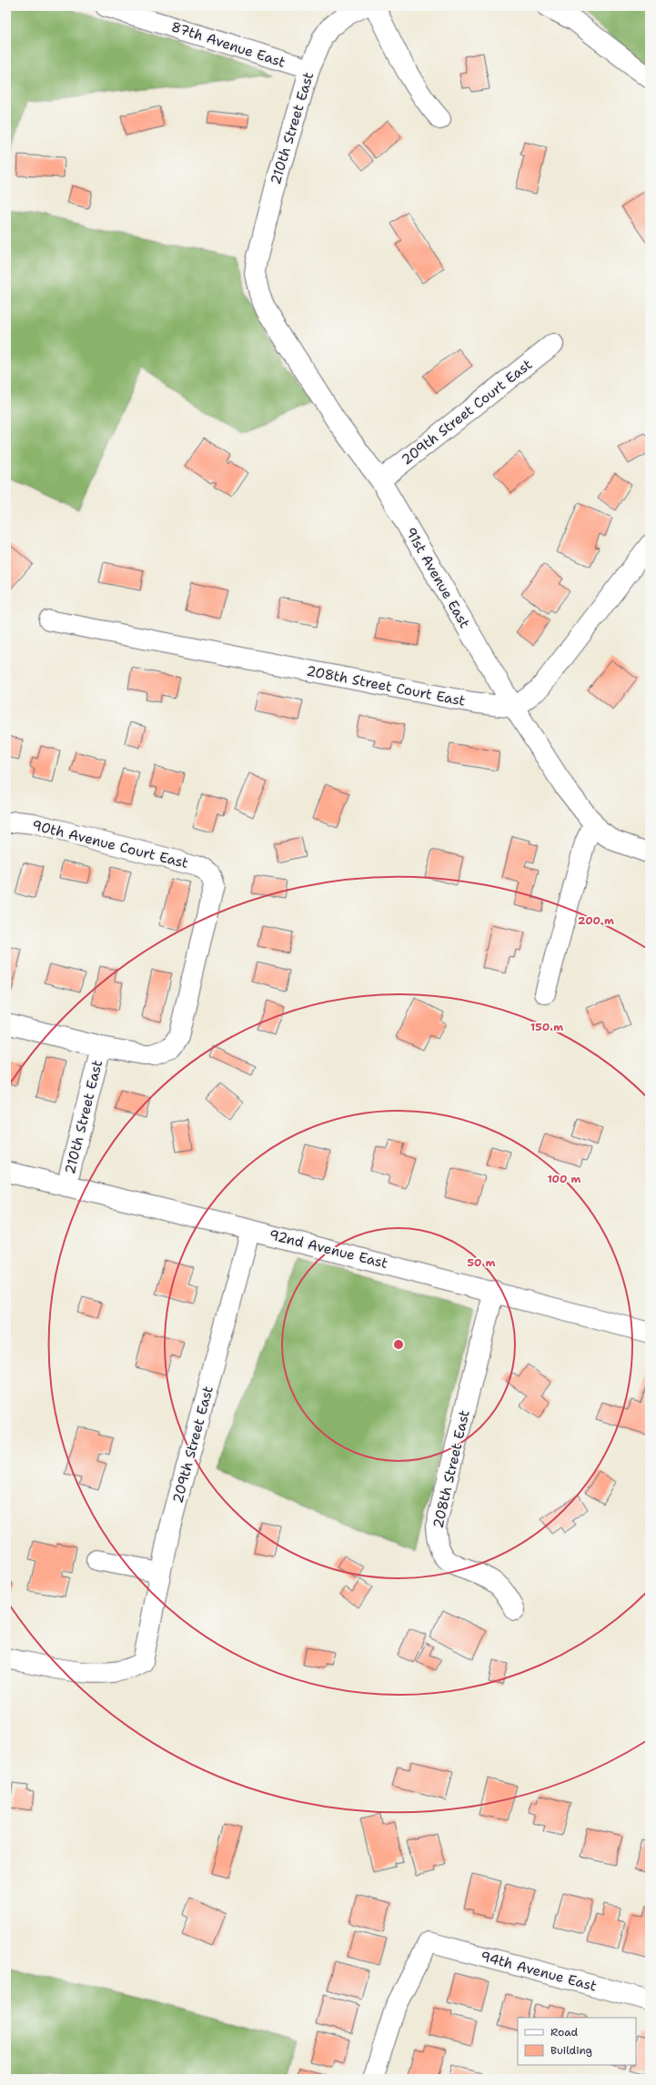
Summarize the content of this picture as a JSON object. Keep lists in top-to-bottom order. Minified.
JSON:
{"streets":{"street":["87th Avenue East","210th Street East","209th Street Court East","91st Avenue East","208th Street Court East","90th Avenue Court East","92nd Avenue East","209th Street East","208th Street East","94th Avenue East"]},"crossings":[["87th Avenue East","210th Street East"],["210th Street East","91st Avenue East"],["210th Street East","90th Avenue Court East"],["210th Street East","92nd Avenue East"],["209th Street Court East","91st Avenue East"],["91st Avenue East","208th Street Court East"],["92nd Avenue East","209th Street East"],["92nd Avenue East","208th Street East"]],"legend":["Road","Building"],"rings":["200 m","150 m","100 m","50 m"]}
